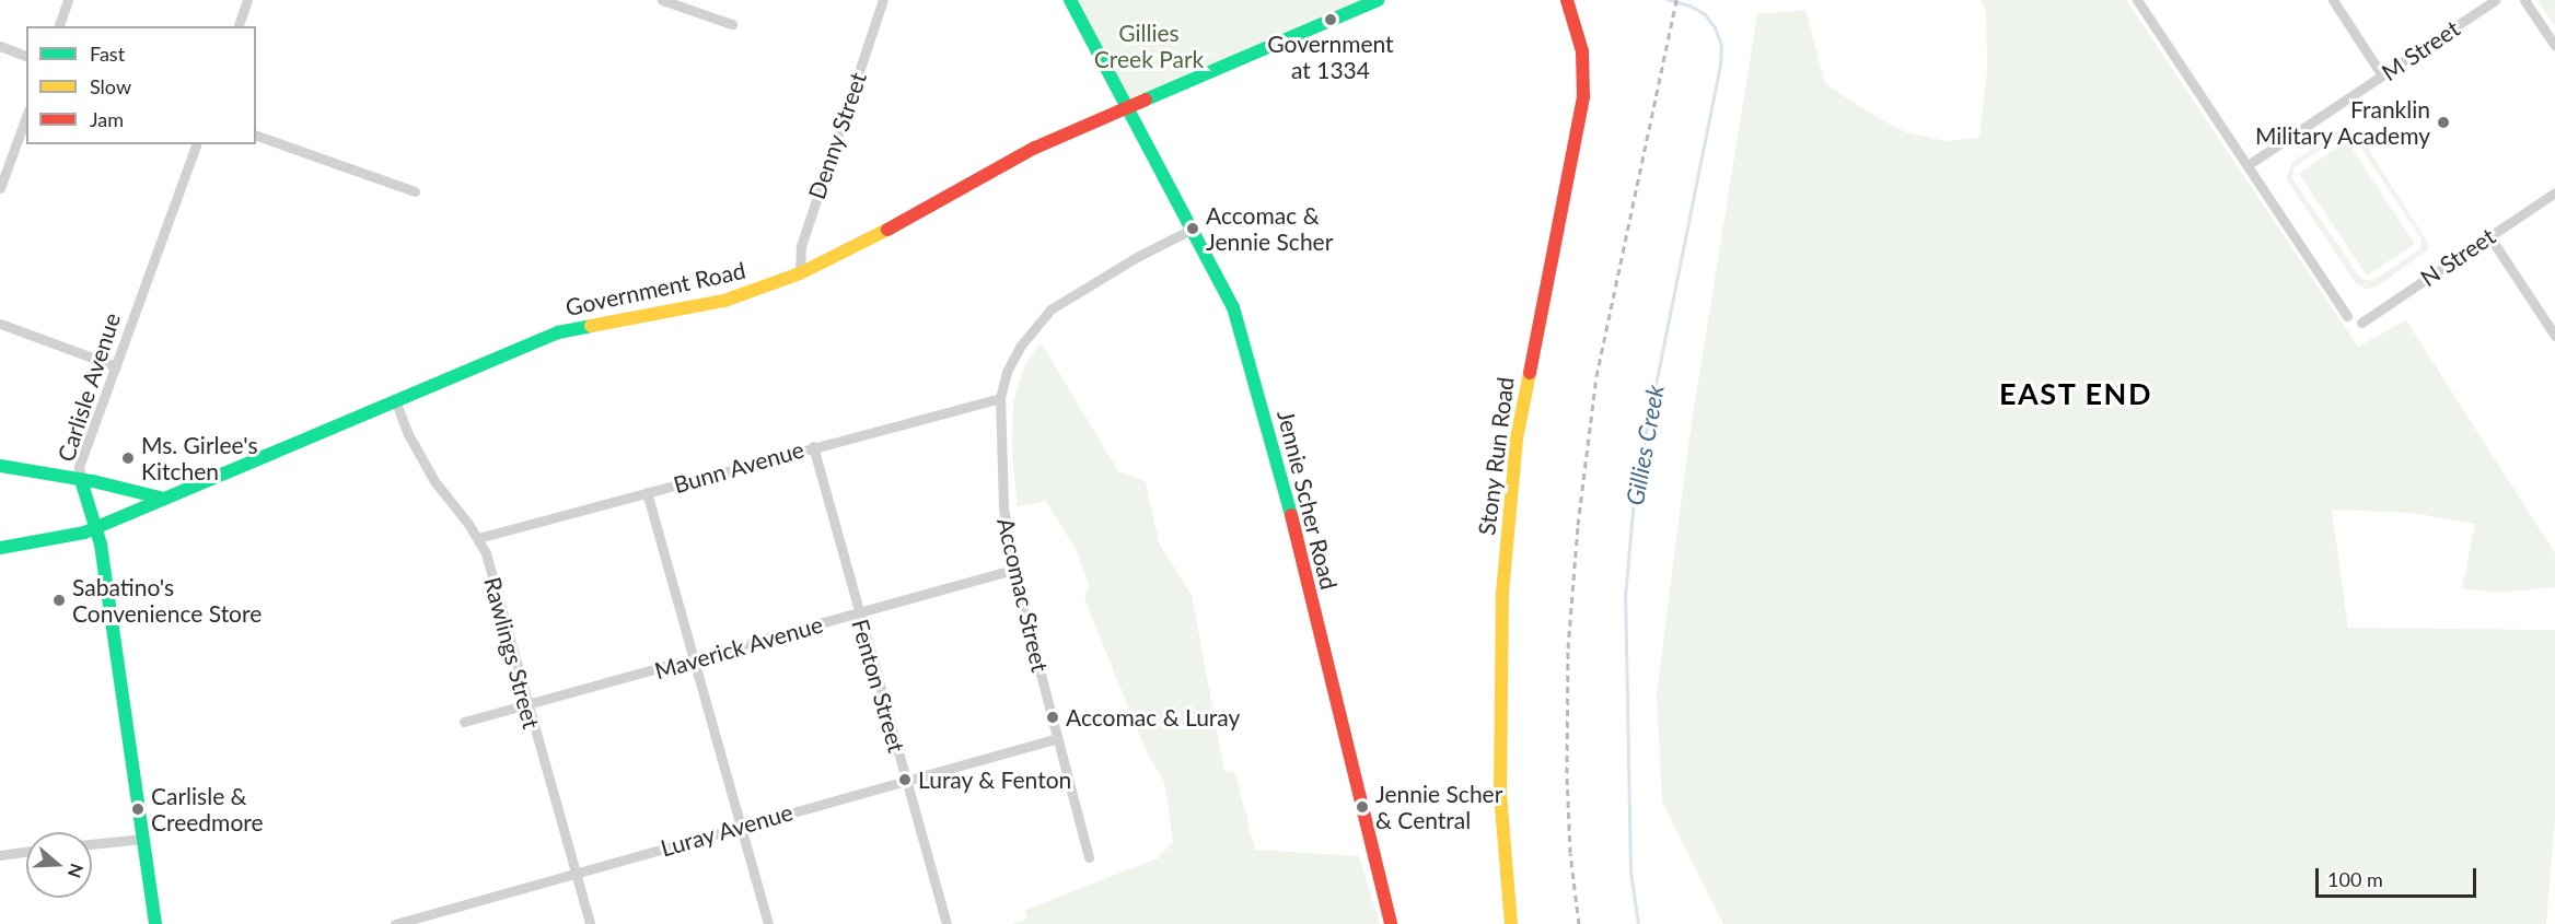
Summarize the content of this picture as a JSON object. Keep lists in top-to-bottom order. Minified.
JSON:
{"streets":{"street":["M Street","Denny Street","N Street","Government Road","Carlisle Avenue","Stony Run Road","Bunn Avenue","Jennie Scher Road","Accomac Street","Maverick Avenue","Rawlings Street","Fenton Street","Luray Avenue"]},"crossings":[["Denny Street","Government Road"],["Government Road","Carlisle Avenue"],["Government Road","Jennie Scher Road"],["Government Road","Rawlings Street"],["Bunn Avenue","Accomac Street"],["Bunn Avenue","Rawlings Street"],["Bunn Avenue","Fenton Street"],["Jennie Scher Road","Accomac Street"],["Accomac Street","Maverick Avenue"],["Accomac Street","Luray Avenue"],["Maverick Avenue","Rawlings Street"],["Maverick Avenue","Fenton Street"],["Rawlings Street","Luray Avenue"],["Fenton Street","Luray Avenue"]],"districts":["EAST END"],"water":["Gillies Creek"],"parks":["Gillies Creek Park"],"places":["Government at 1334","Franklin Military Academy","Accomac & Jennie Scher","Ms. Girlee's Kitchen","Sabatino's Convenience Store","Accomac & Luray","Luray & Fenton","Jennie Scher & Central","Carlisle & Creedmore"],"legend":["Fast","Slow","Jam"],"scale_bar":"100 m","north":"right"}
